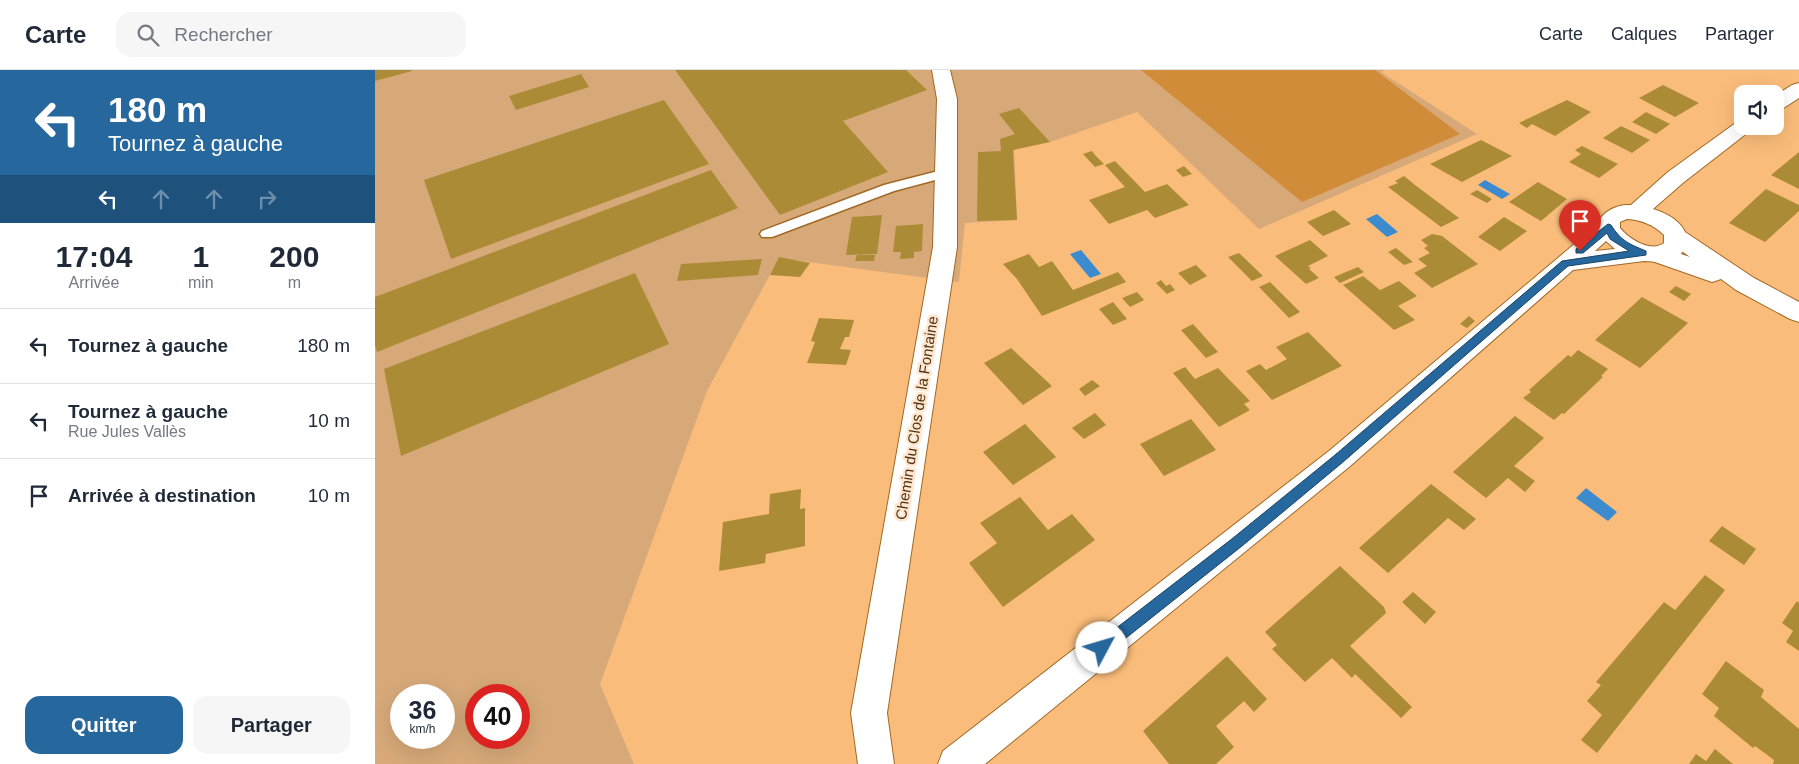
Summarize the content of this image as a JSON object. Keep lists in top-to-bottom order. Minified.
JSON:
{"streets":{"street":["Chemin du Clos de la Fontaine"]},"page":{"header":"Carte","search":"Rechercher","nav":["Carte","Calques","Partager"],"turn":["180 m","Tournez à gauche"],"eta":["17:04","Arrivée","1","min","200","m"],"list":[{"name":"Tournez à gauche","value":"180 m"},{"name":"Tournez à gauche","note":"Rue Jules Vallès","value":"10 m"},{"name":"Arrivée à destination","value":"10 m"}],"speed":"36 km/h","limit":"40","buttons":["Quitter","Partager"]}}
